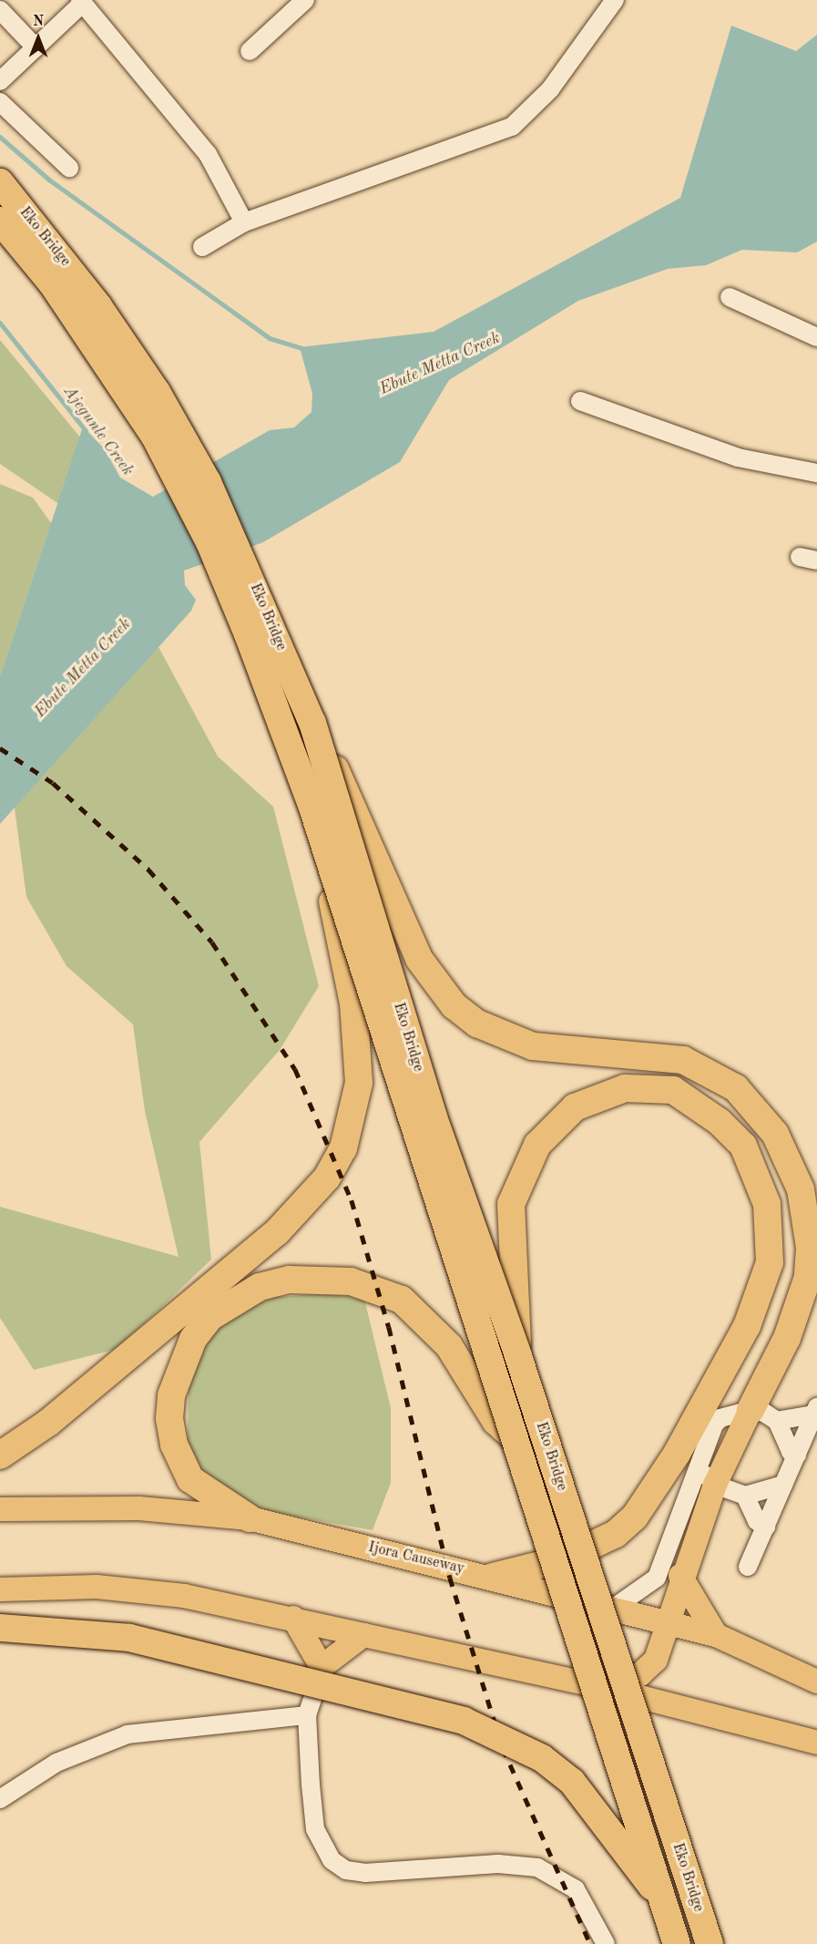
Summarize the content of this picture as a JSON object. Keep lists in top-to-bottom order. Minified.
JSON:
{"streets":{"highway":["Eko Bridge"],"main road":["Ijora Causeway"]},"water":["Ebute Metta Creek","Ajegunle Creek"],"north":"top"}
